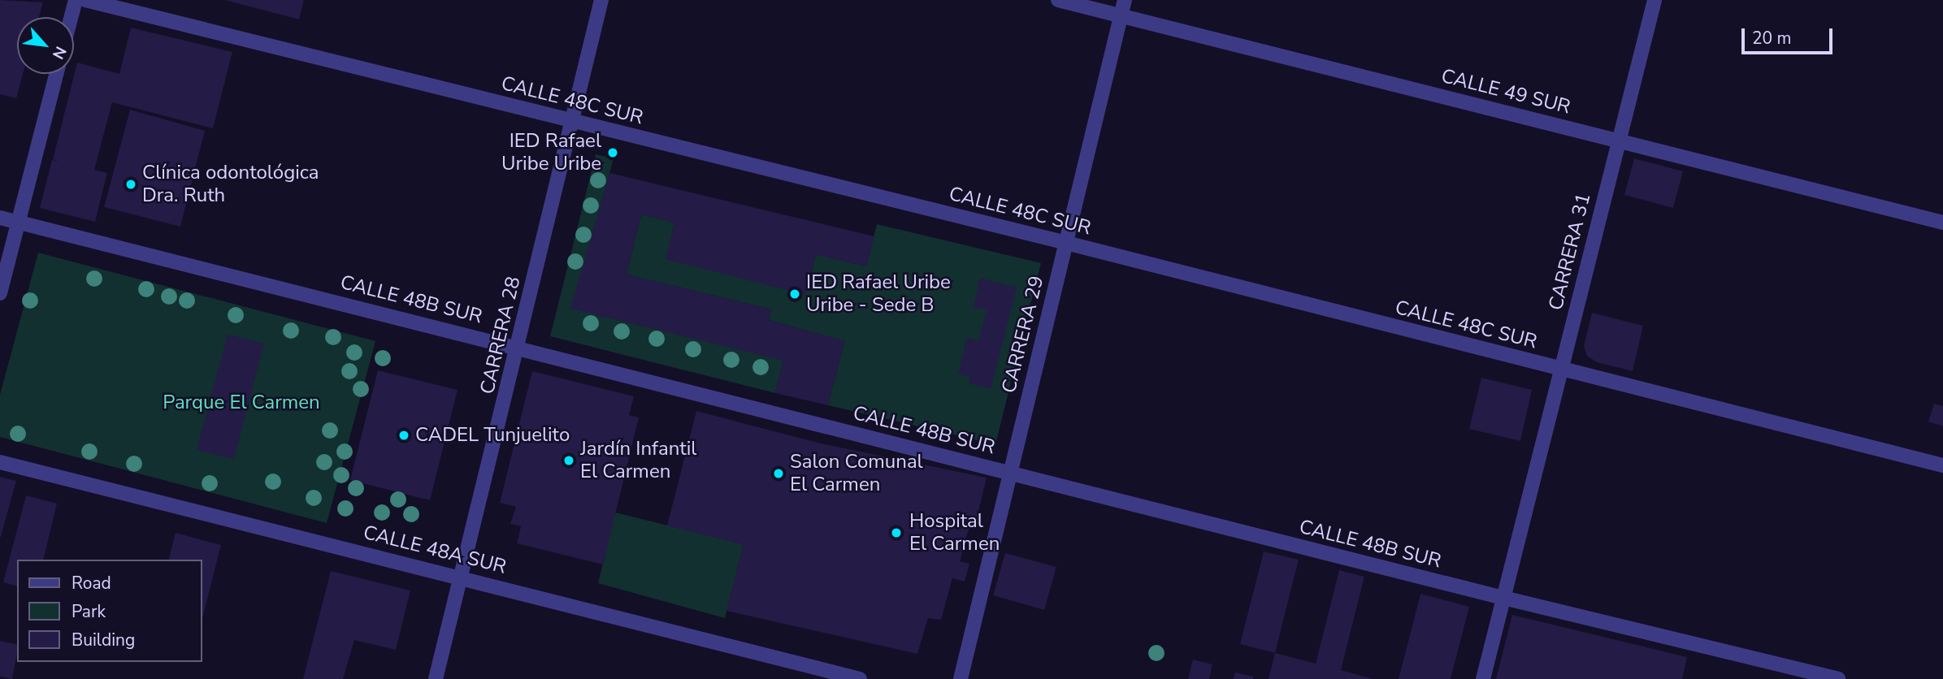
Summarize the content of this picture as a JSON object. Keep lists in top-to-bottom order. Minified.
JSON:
{"streets":{"street":["CALLE 49 SUR","CALLE 48C SUR","CARRERA 31","CALLE 48B SUR","CARRERA 29","CARRERA 28","CALLE 48A SUR"]},"crossings":[["CALLE 49 SUR","CARRERA 31"],["CALLE 49 SUR","CARRERA 29"],["CALLE 48C SUR","CARRERA 31"],["CALLE 48C SUR","CARRERA 29"],["CALLE 48C SUR","CARRERA 28"],["CARRERA 31","CALLE 48B SUR"],["CALLE 48B SUR","CARRERA 29"],["CALLE 48B SUR","CARRERA 28"],["CARRERA 28","CALLE 48A SUR"]],"parks":["Parque El Carmen"],"places":["IED Rafael Uribe Uribe","Clínica odontológica Dra. Ruth","IED Rafael Uribe Uribe - Sede B","CADEL Tunjuelito","Jardín Infantil El Carmen","Salon Comunal El Carmen","Hospital El Carmen"],"legend":["Road","Park","Building"],"scale_bar":"20 m","north":"bottom right"}
